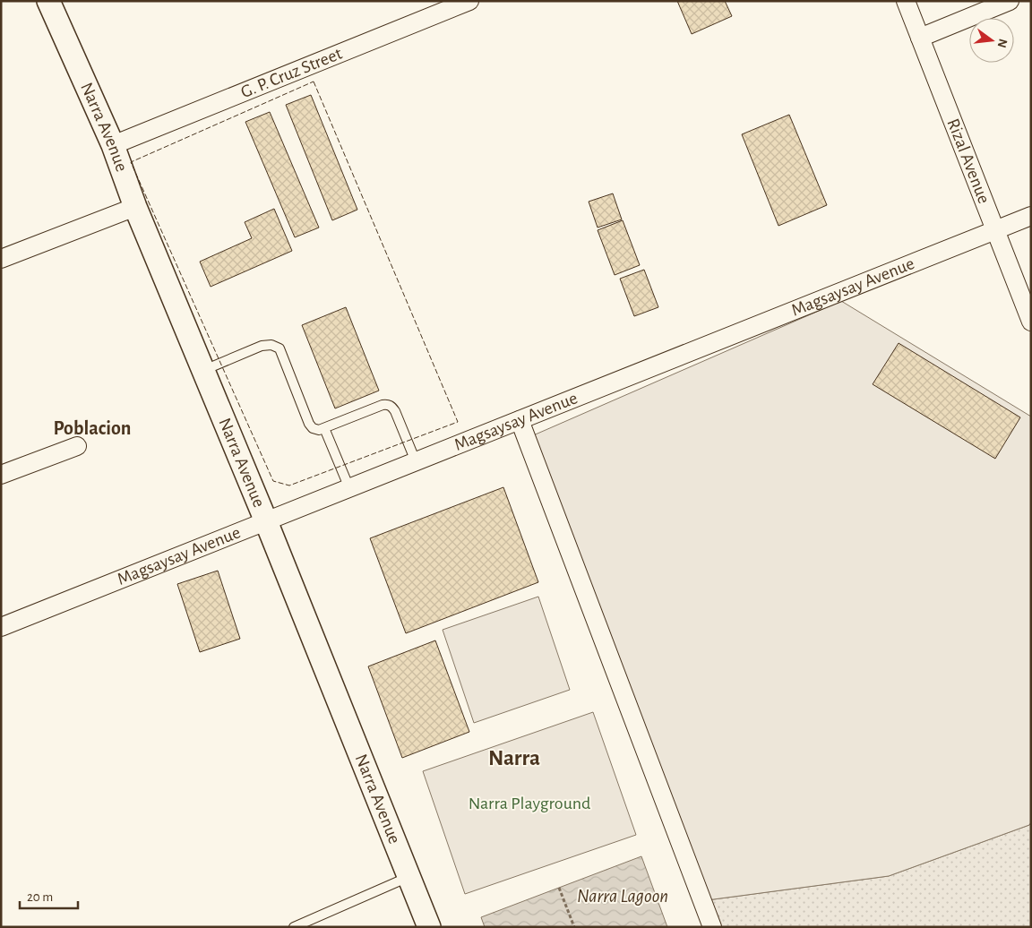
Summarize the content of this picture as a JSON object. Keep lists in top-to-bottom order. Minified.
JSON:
{"streets":{"street":["G. P. Cruz Street","Narra Avenue","Rizal Avenue","Magsaysay Avenue"]},"crossings":[["G. P. Cruz Street","Narra Avenue"],["Narra Avenue","Magsaysay Avenue"],["Rizal Avenue","Magsaysay Avenue"]],"districts":["Poblacion","Narra"],"water":["Narra Lagoon"],"parks":["Narra Playground"],"scale_bar":"20 m","north":"right"}
